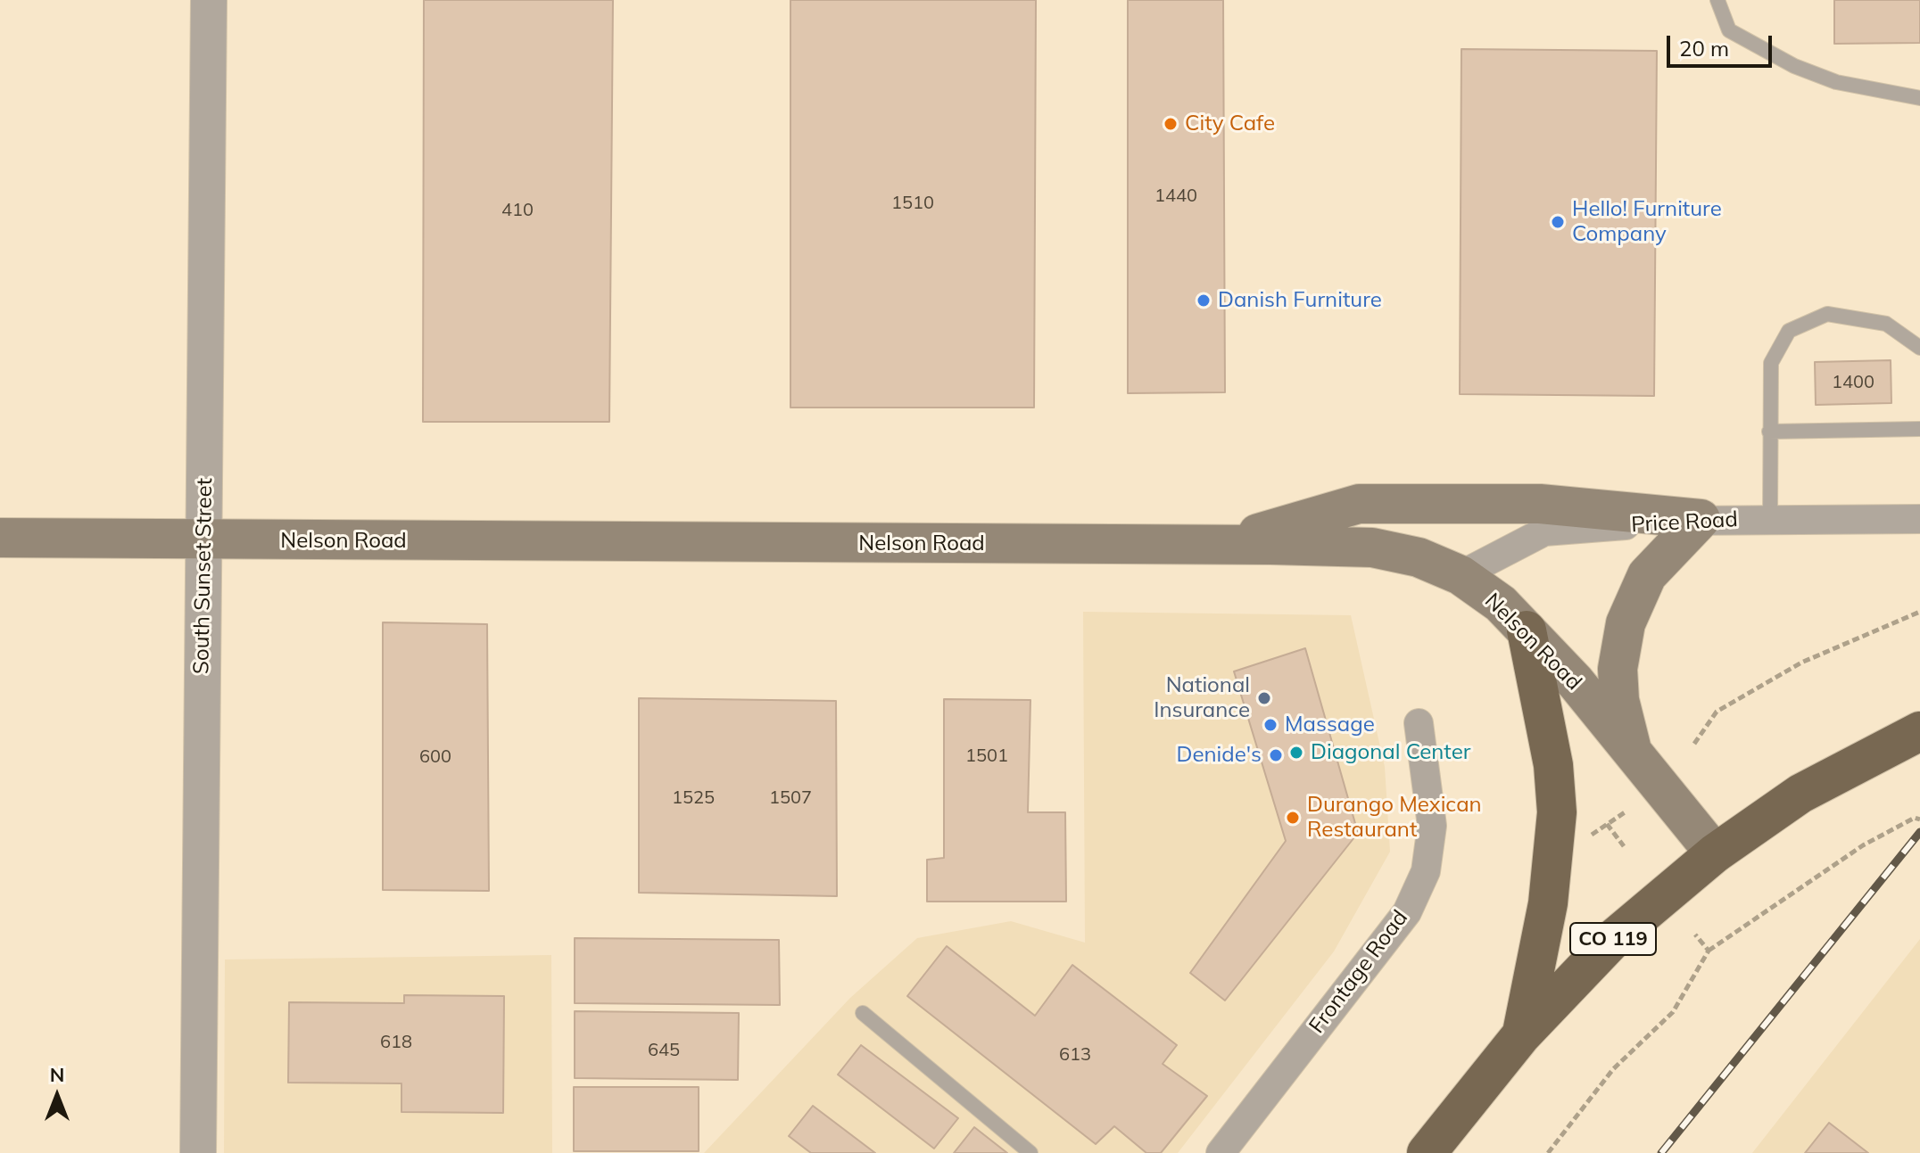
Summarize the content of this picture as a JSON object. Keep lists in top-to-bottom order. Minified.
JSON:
{"streets":{"highway":["CO 119"],"main road":["Nelson Road"],"street":["Price Road","South Sunset Street","Frontage Road"]},"crossings":[["Price Road","Nelson Road"],["Nelson Road","South Sunset Street"],["Nelson Road","CO 119"]],"places":["City Cafe","Hello! Furniture Company","Danish Furniture","National Insurance","Massage","Diagonal Center","Denide's","Durango Mexican Restaurant"],"house_numbers":["1440","1510","410","1400","1501","600","1525","1507","618","645","613"],"scale_bar":"20 m","north":"top"}
